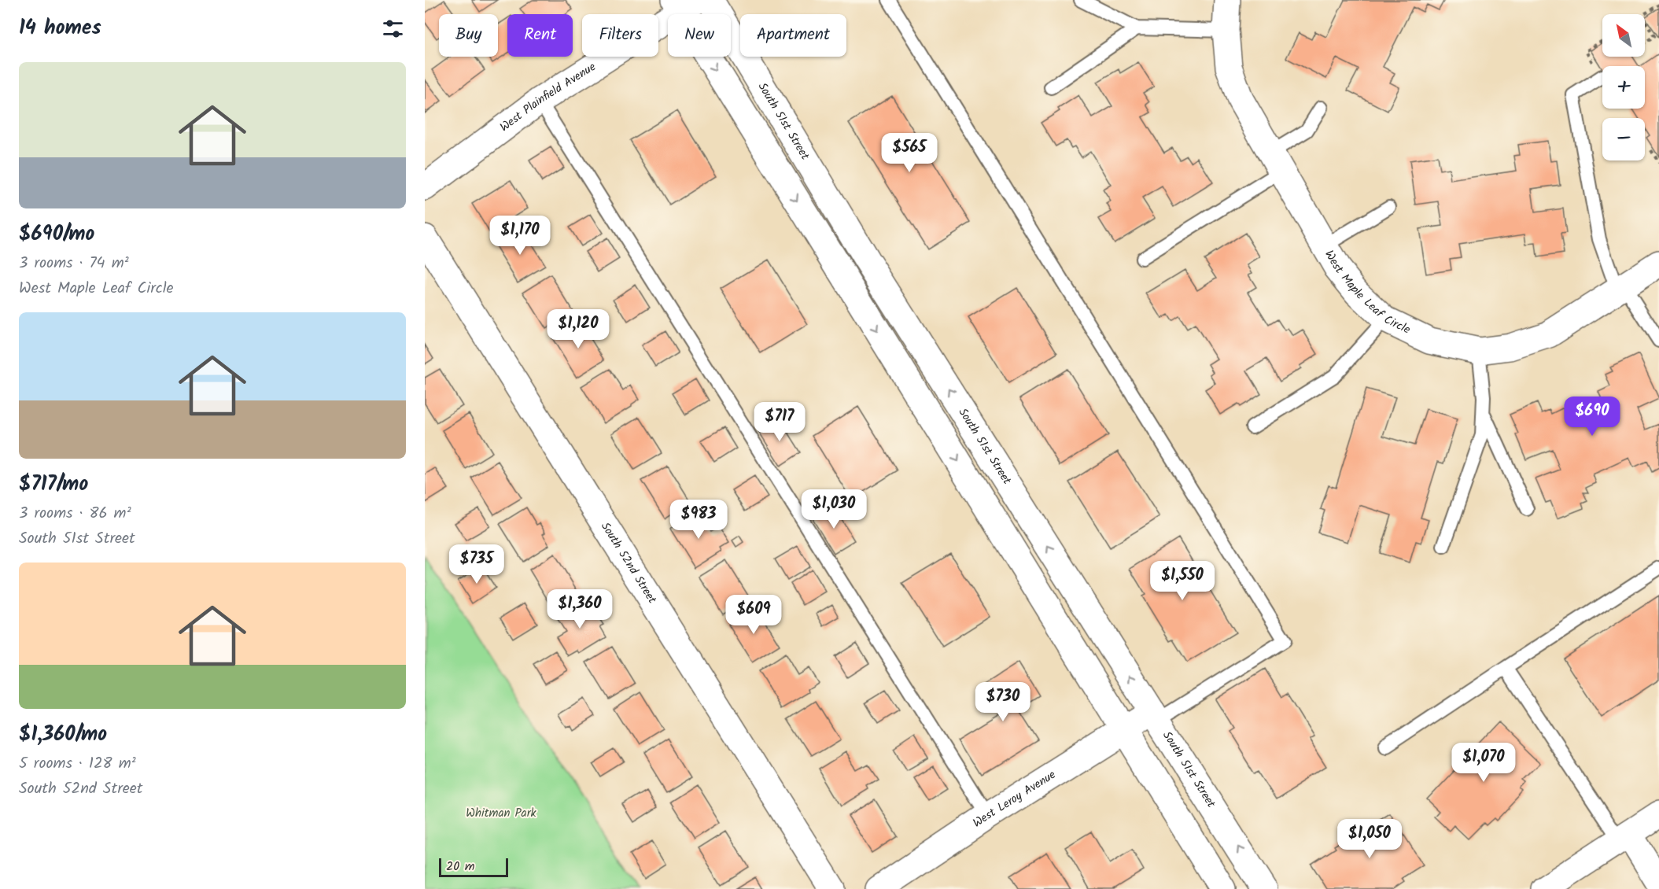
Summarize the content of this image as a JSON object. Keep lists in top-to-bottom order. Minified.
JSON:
{"streets":{"street":["West Plainfield Avenue","South 51st Street","West Maple Leaf Circle","South 52nd Street","West Leroy Avenue"]},"crossings":[["South 51st Street","West Leroy Avenue"]],"parks":["Whitman Park"],"scale_bar":"20 m","north":"top left","page":{"heading":"14 homes","map_buttons":["+","−"],"chip":["Buy","Rent","Filters","New","Apartment"],"list":[{"name":"$690/mo","note":"3 rooms · 74 m² · West Maple Leaf Circle"},{"name":"$717/mo","note":"3 rooms · 86 m² · South 51st Street"},{"name":"$1,360/mo","note":"5 rooms · 128 m² · South 52nd Street"}],"price":["$565","$1,170","$1,120","$690","$717","$1,030","$983","$735","$1,550","$1,360","$609","$730","$1,070","$1,050"],"scale":"20 m"}}
